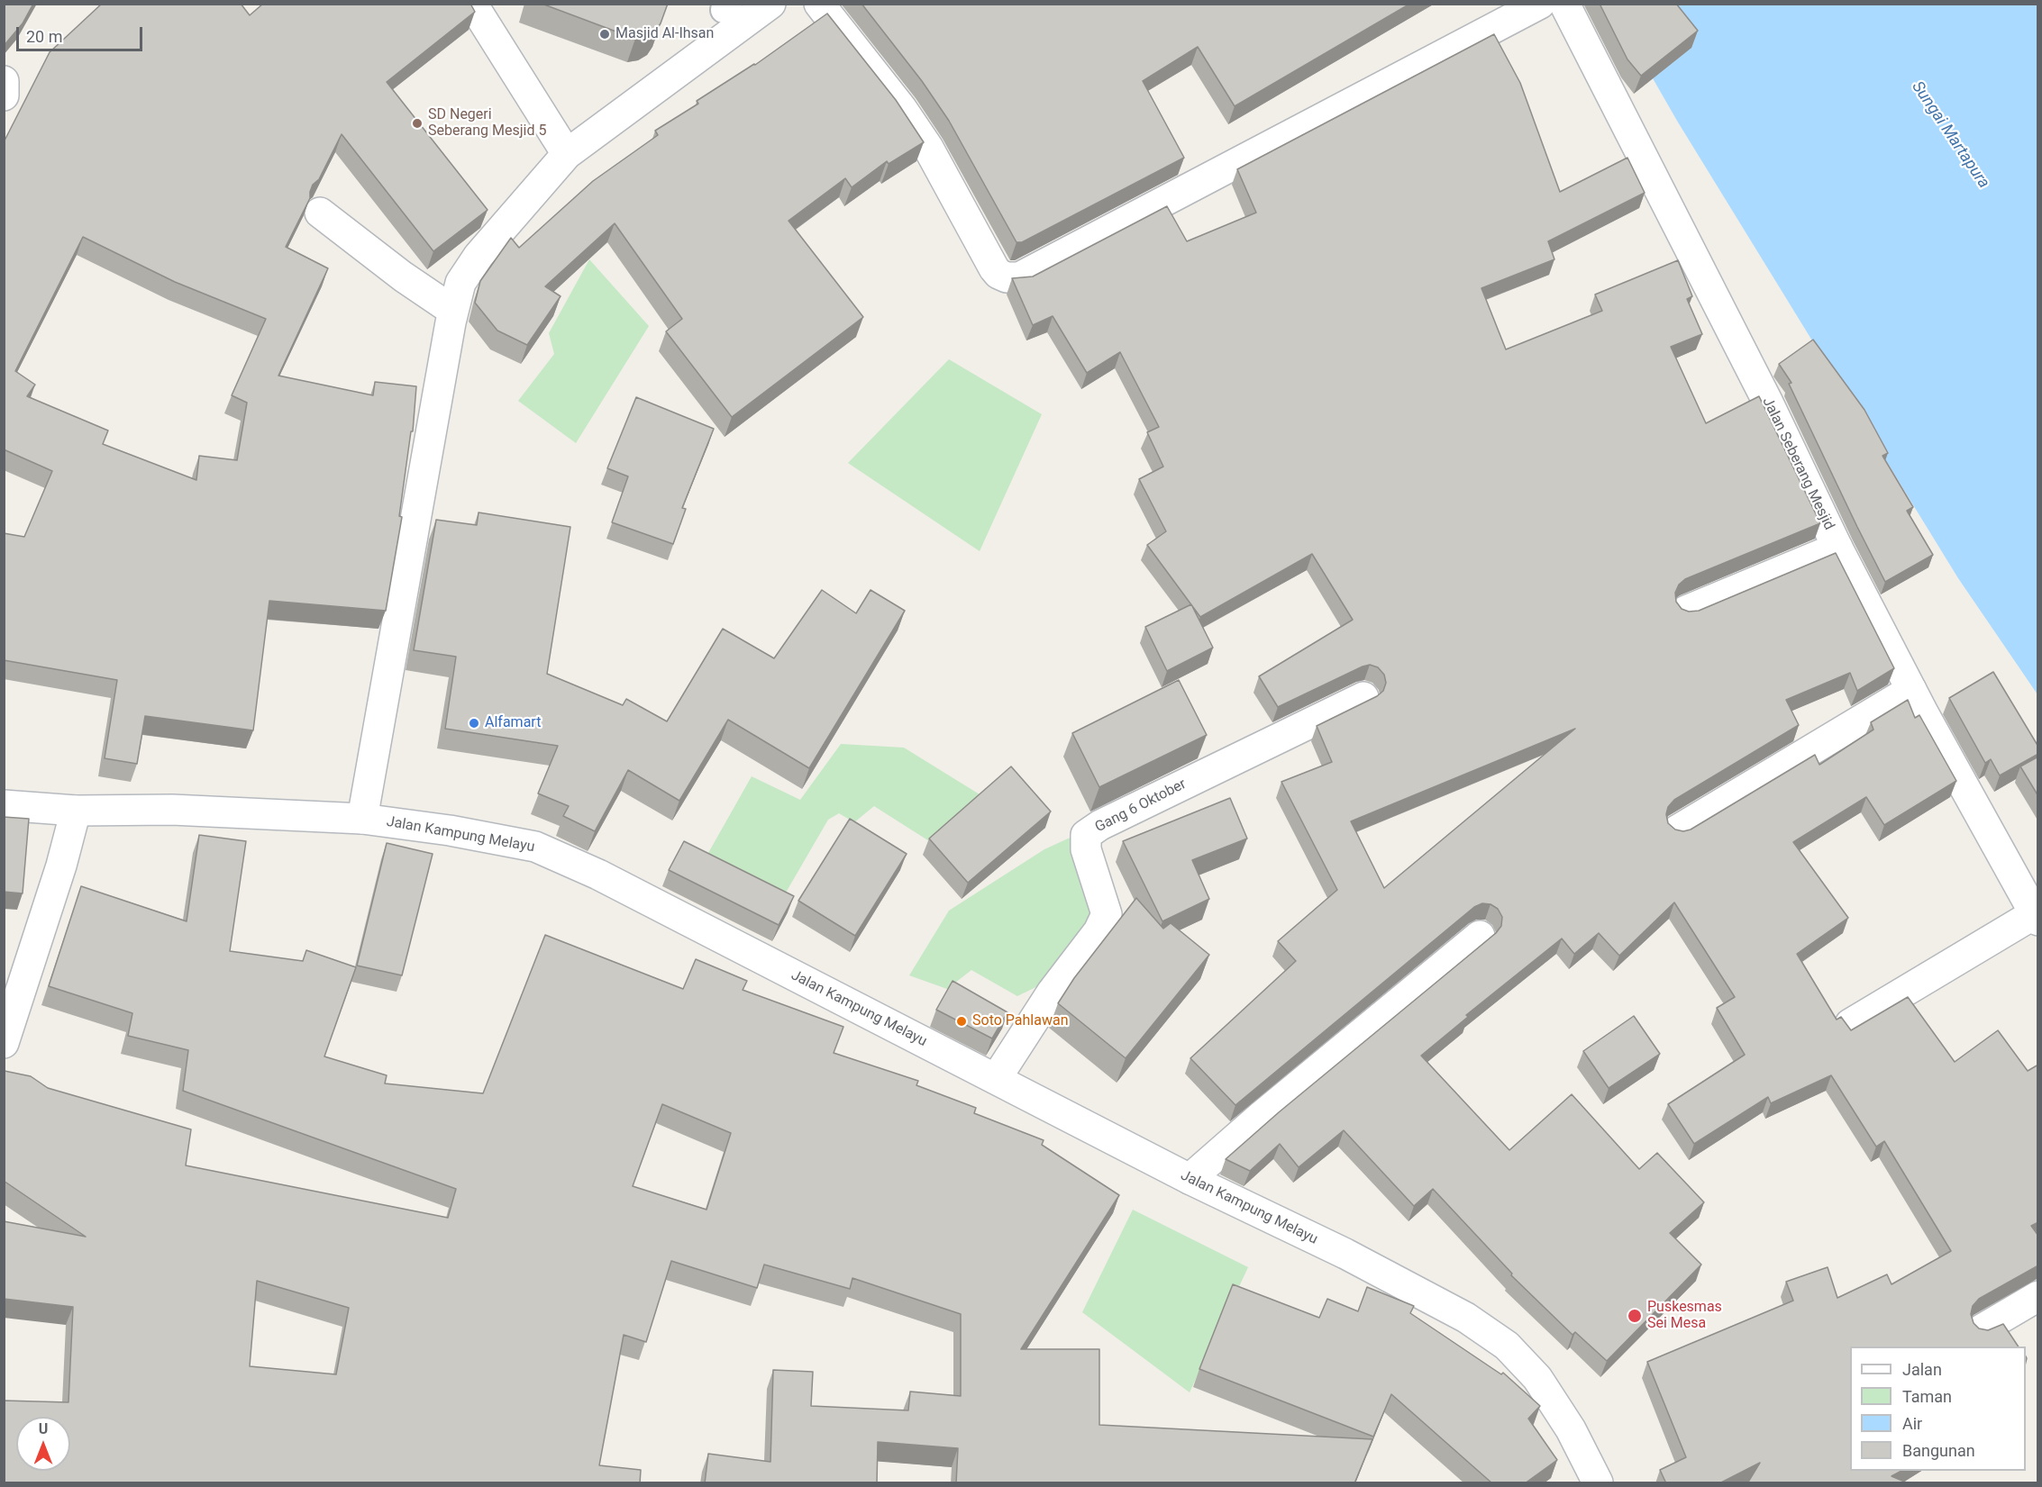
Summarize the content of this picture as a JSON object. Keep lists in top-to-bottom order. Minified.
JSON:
{"streets":{"street":["Jalan Seberang Mesjid","Gang 6 Oktober","Jalan Kampung Melayu"]},"crossings":[["Gang 6 Oktober","Jalan Kampung Melayu"]],"water":["Sungai Martapura"],"places":["Masjid Al-Ihsan","SD Negeri Seberang Mesjid 5","Alfamart","Soto Pahlawan","Puskesmas Sei Mesa"],"legend":["Jalan","Taman","Air","Bangunan"],"scale_bar":"20 m","north":"top"}
